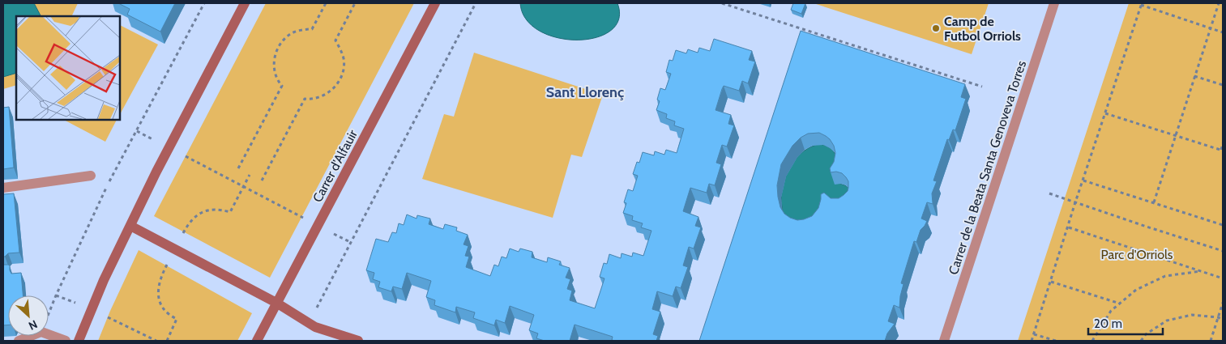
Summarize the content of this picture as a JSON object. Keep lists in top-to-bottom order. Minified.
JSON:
{"streets":{"main road":["Carrer d'Alfauir"],"street":["Carrer de la Beata Santa Genoveva Torres"]},"districts":["Sant Llorenç"],"parks":["Parc d'Orriols"],"places":["Camp de Futbol Orriols"],"scale_bar":"20 m","north":"bottom right"}
